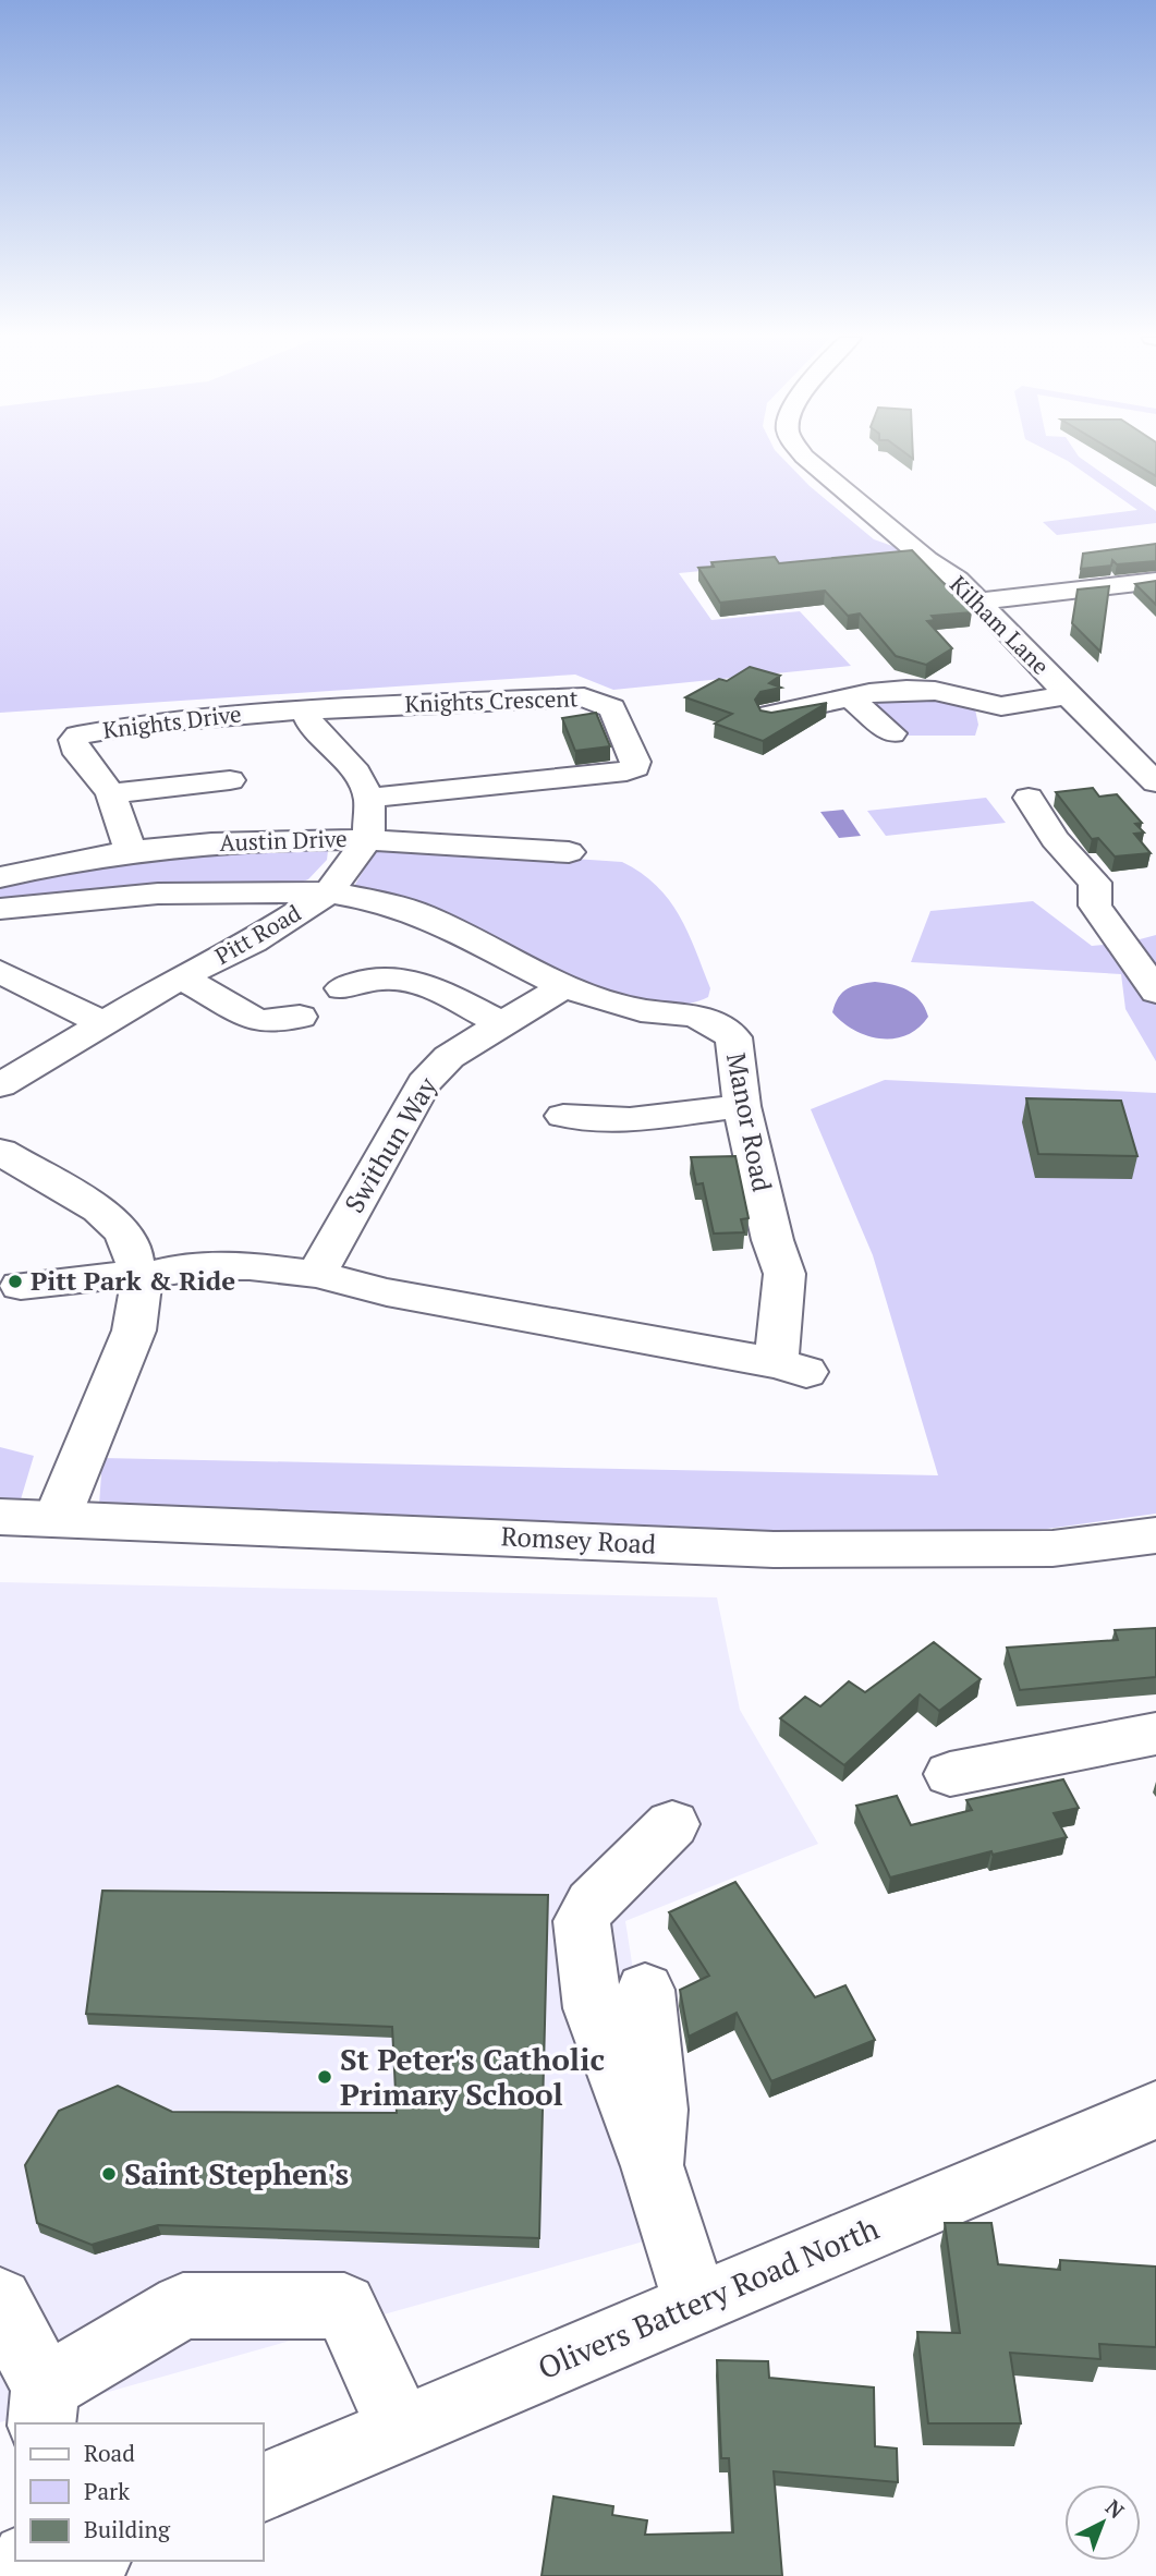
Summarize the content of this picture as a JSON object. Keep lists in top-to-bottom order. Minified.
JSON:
{"streets":{"street":["Kilham Lane","Knights Crescent","Knights Drive","Austin Drive","Pitt Road","Manor Road","Swithun Way","Romsey Road","Olivers Battery Road North"]},"crossings":[["Knights Crescent","Knights Drive"],["Knights Drive","Austin Drive"],["Austin Drive","Pitt Road"],["Pitt Road","Manor Road"],["Manor Road","Swithun Way"]],"places":["Pitt Park & Ride","St Peter's Catholic Primary School","Saint Stephen's"],"legend":["Road","Park","Building"],"north":"top right"}
